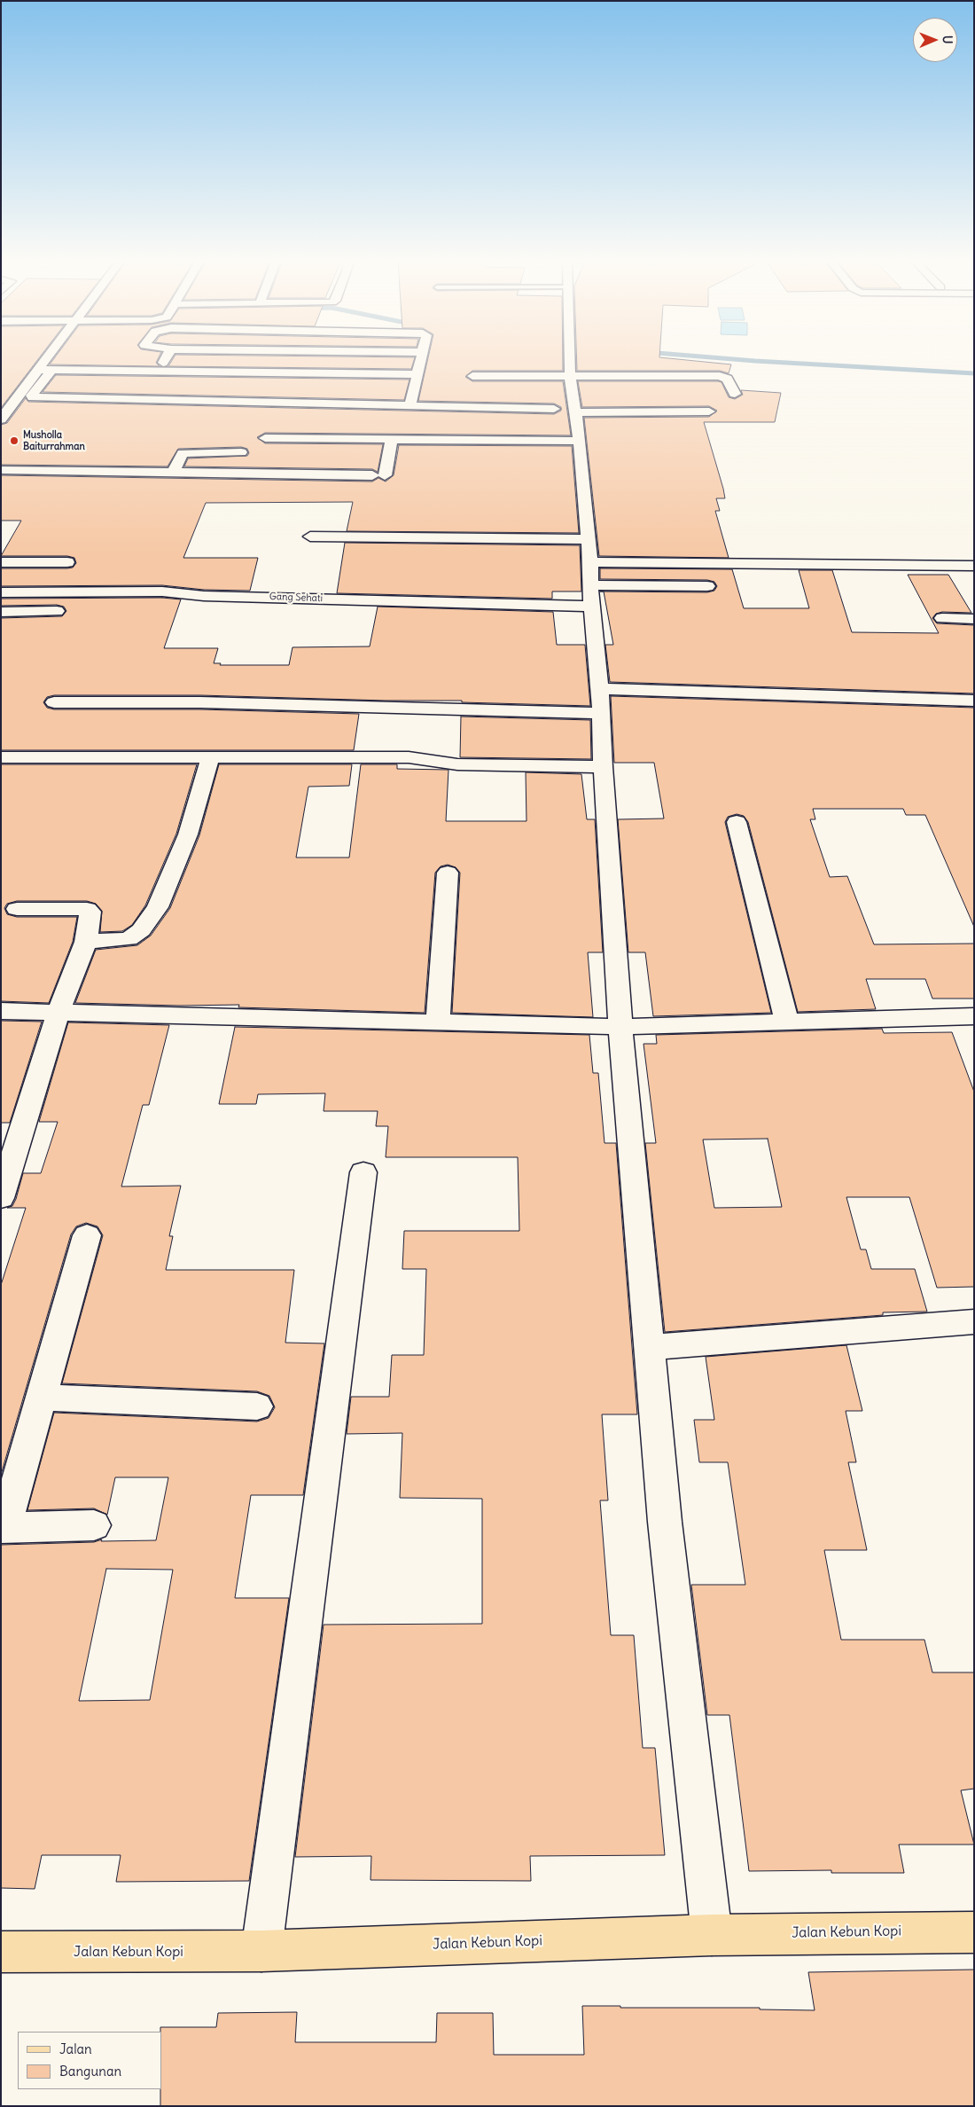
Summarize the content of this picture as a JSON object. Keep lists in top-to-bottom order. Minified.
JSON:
{"streets":{"main road":["Jalan Kebun Kopi"],"street":["Gang Sehati"]},"places":["Musholla Baiturrahman"],"legend":["Jalan","Bangunan"],"north":"right"}
